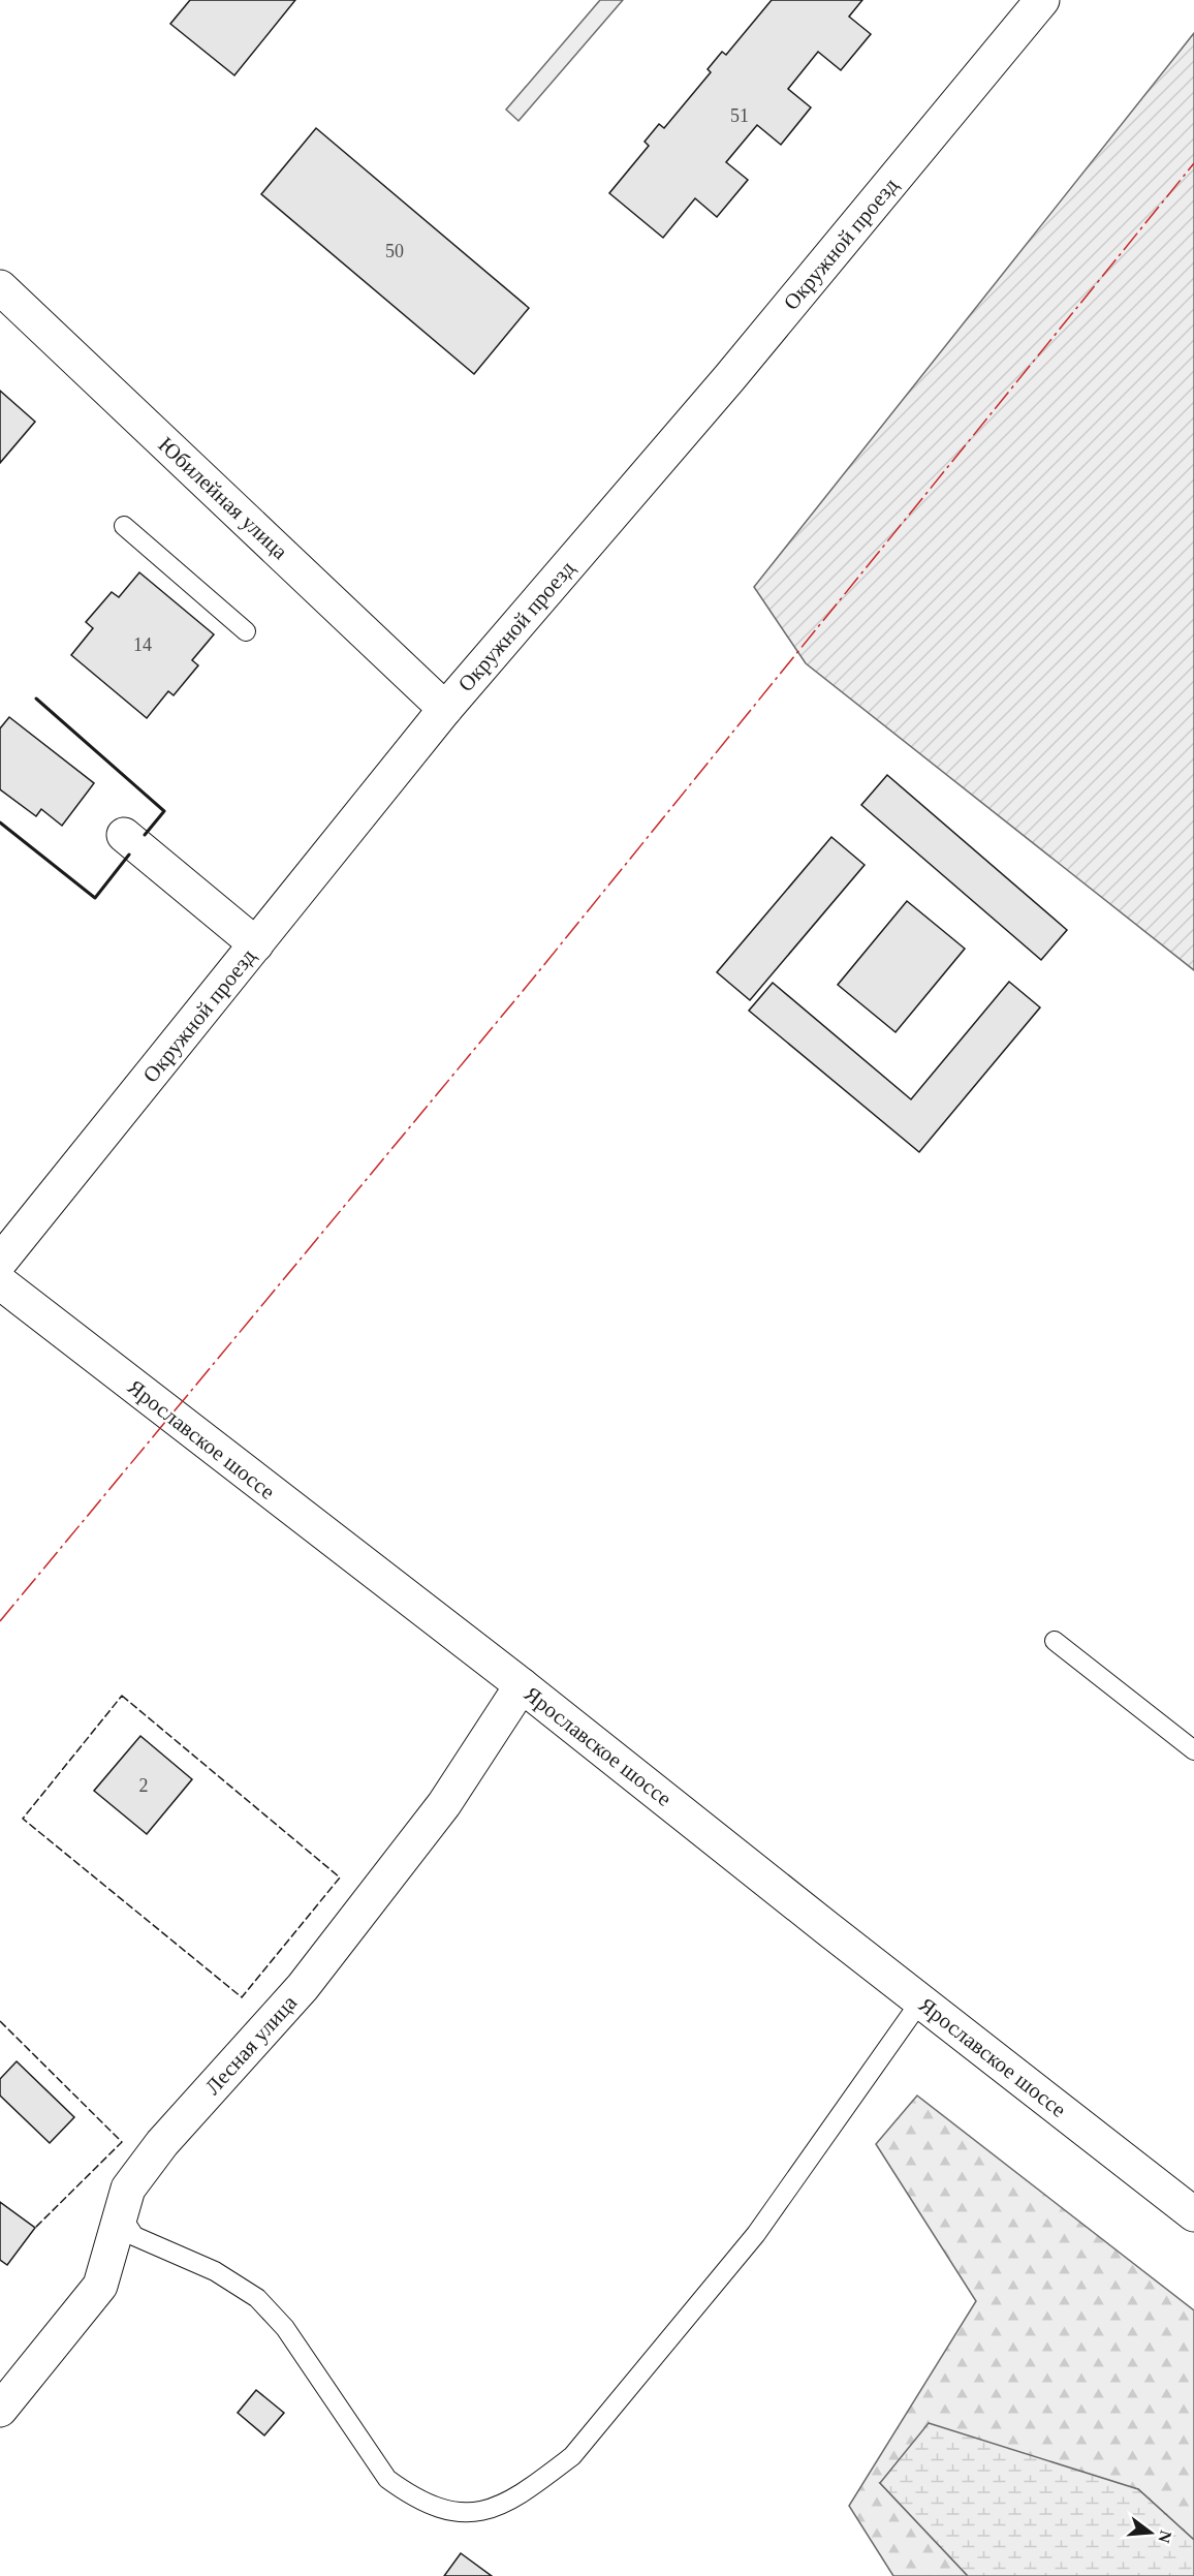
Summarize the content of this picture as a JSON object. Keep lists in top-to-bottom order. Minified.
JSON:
{"streets":{"street":["Окружной проезд","Юбилейная улица","Ярославское шоссе","Лесная улица"]},"crossings":[["Окружной проезд","Юбилейная улица"],["Ярославское шоссе","Лесная улица"]],"house_numbers":["51","50","14","2"],"north":"right"}
